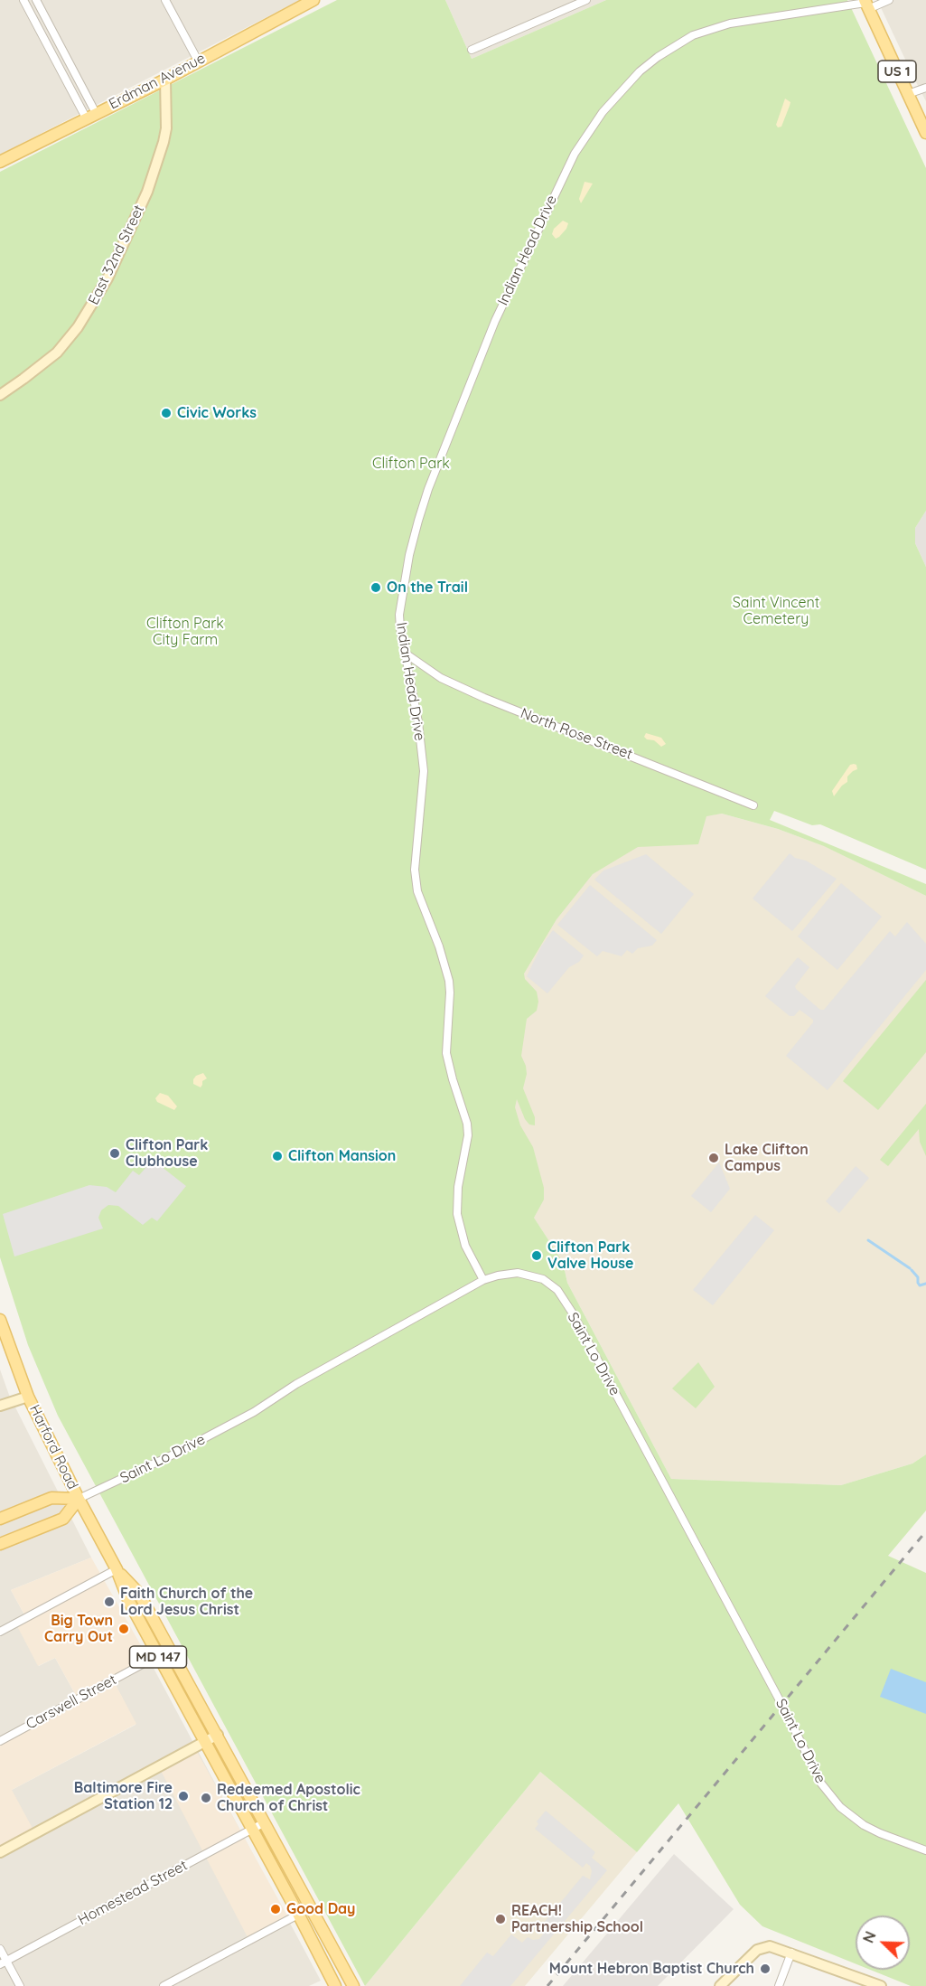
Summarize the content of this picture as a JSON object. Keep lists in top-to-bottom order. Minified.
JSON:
{"streets":{"main road":["US 1","Erdman Avenue","Harford Road","MD 147"],"street":["Indian Head Drive","East 32nd Street","North Rose Street","Saint Lo Drive","Carswell Street","Homestead Street"]},"crossings":[["US 1","Indian Head Drive"],["Erdman Avenue","East 32nd Street"],["Indian Head Drive","North Rose Street"],["Indian Head Drive","Saint Lo Drive"],["Saint Lo Drive","Harford Road"],["Harford Road","Carswell Street"],["Harford Road","Homestead Street"]],"parks":["Clifton Park","Saint Vincent Cemetery","Clifton Park City Farm"],"places":["Civic Works","On the Trail","Clifton Park Clubhouse","Clifton Mansion","Lake Clifton Campus","Clifton Park Valve House","Faith Church of the Lord Jesus Christ","Big Town Carry Out","Baltimore Fire Station 12","Redeemed Apostolic Church of Christ","Good Day","REACH! Partnership School","Mount Hebron Baptist Church"],"north":"top left"}
